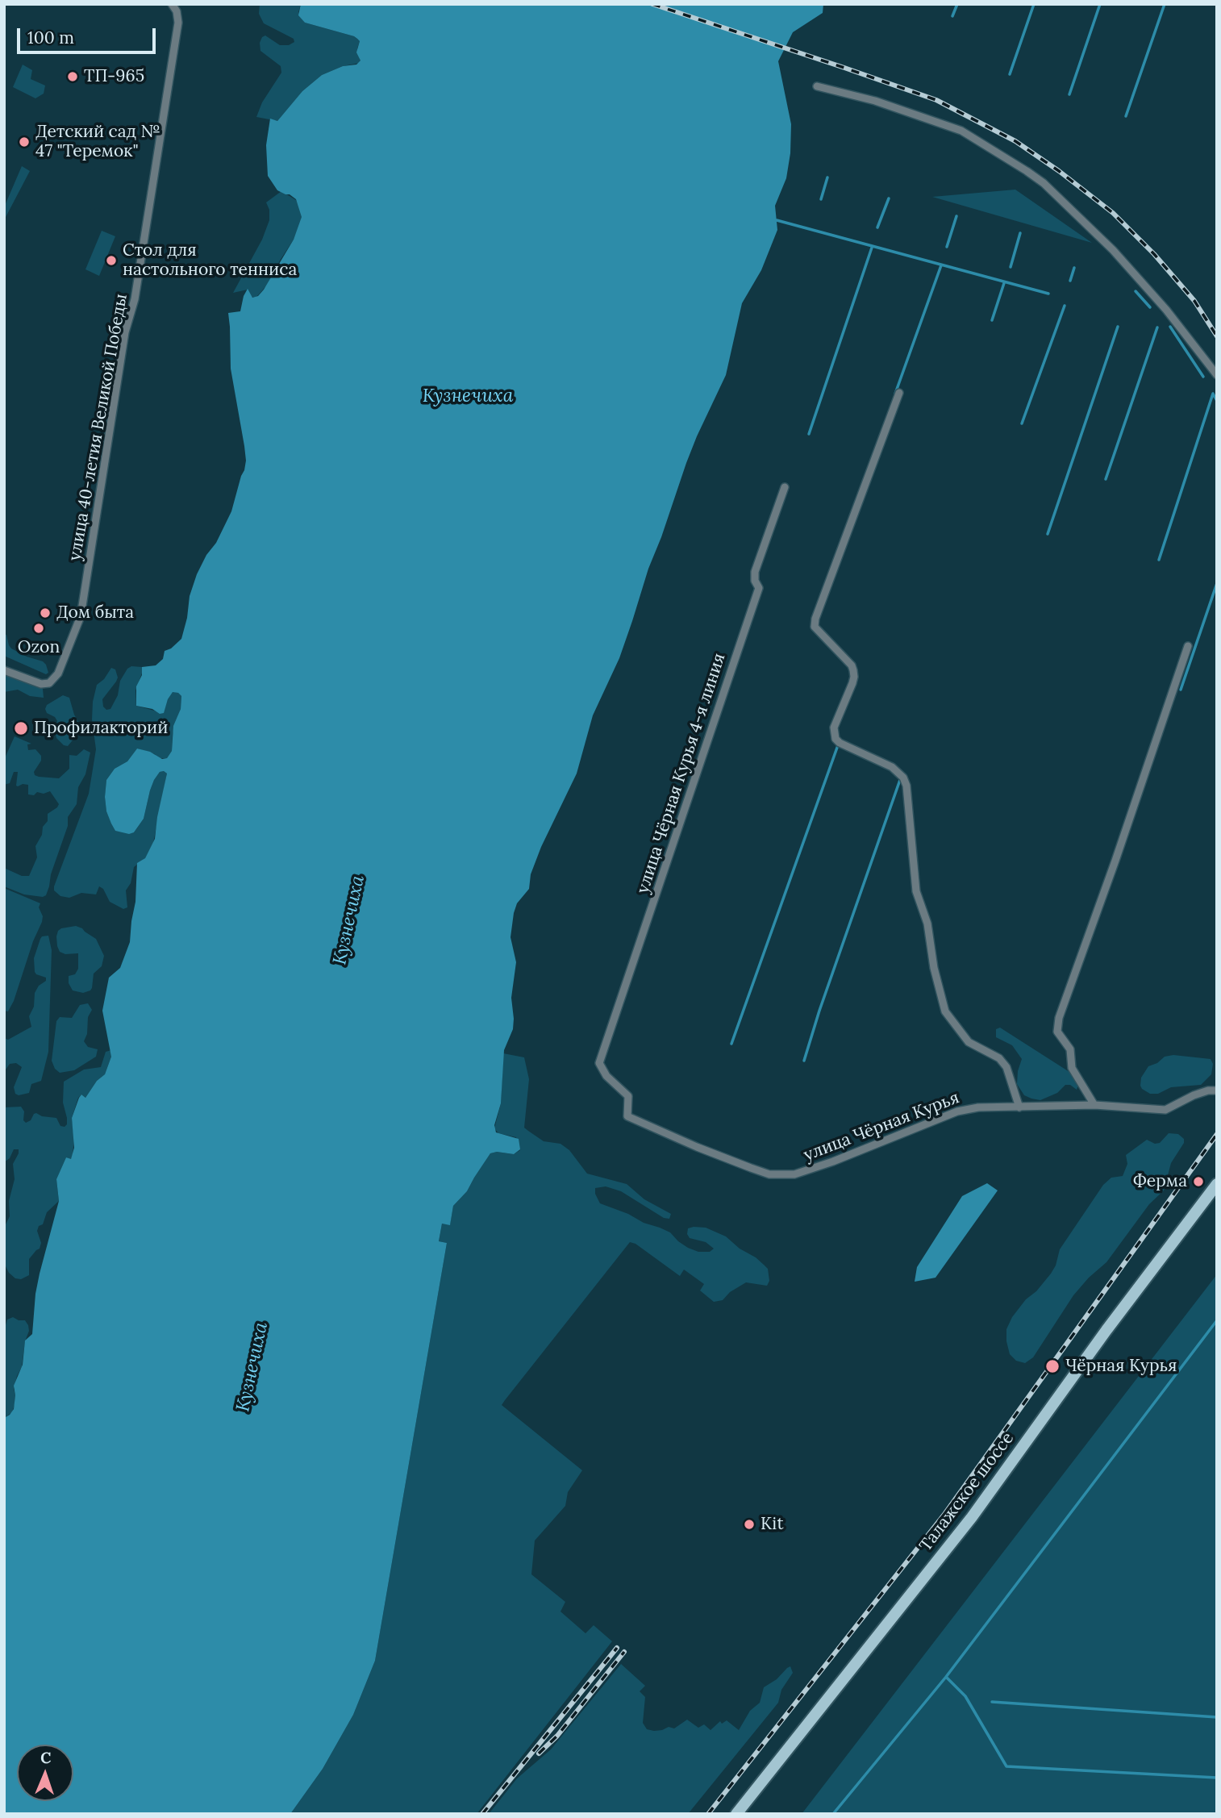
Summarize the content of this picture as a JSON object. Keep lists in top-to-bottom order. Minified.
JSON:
{"streets":{"main road":["Талажское шоссе"],"street":["улица 40-летия Великой Победы","улица Чёрная Курья 4-я линия","улица Чёрная Курья"]},"crossings":[["улица Чёрная Курья 4-я линия","улица Чёрная Курья"]],"water":["Кузнечиха"],"places":["ТП-965","Детский сад № 47 \"Теремок\"","Стол для настольного тенниса","Дом быта","Ozon","Профилакторий","Ферма","Чёрная Курья","Kit"],"scale_bar":"100 m","north":"top"}
